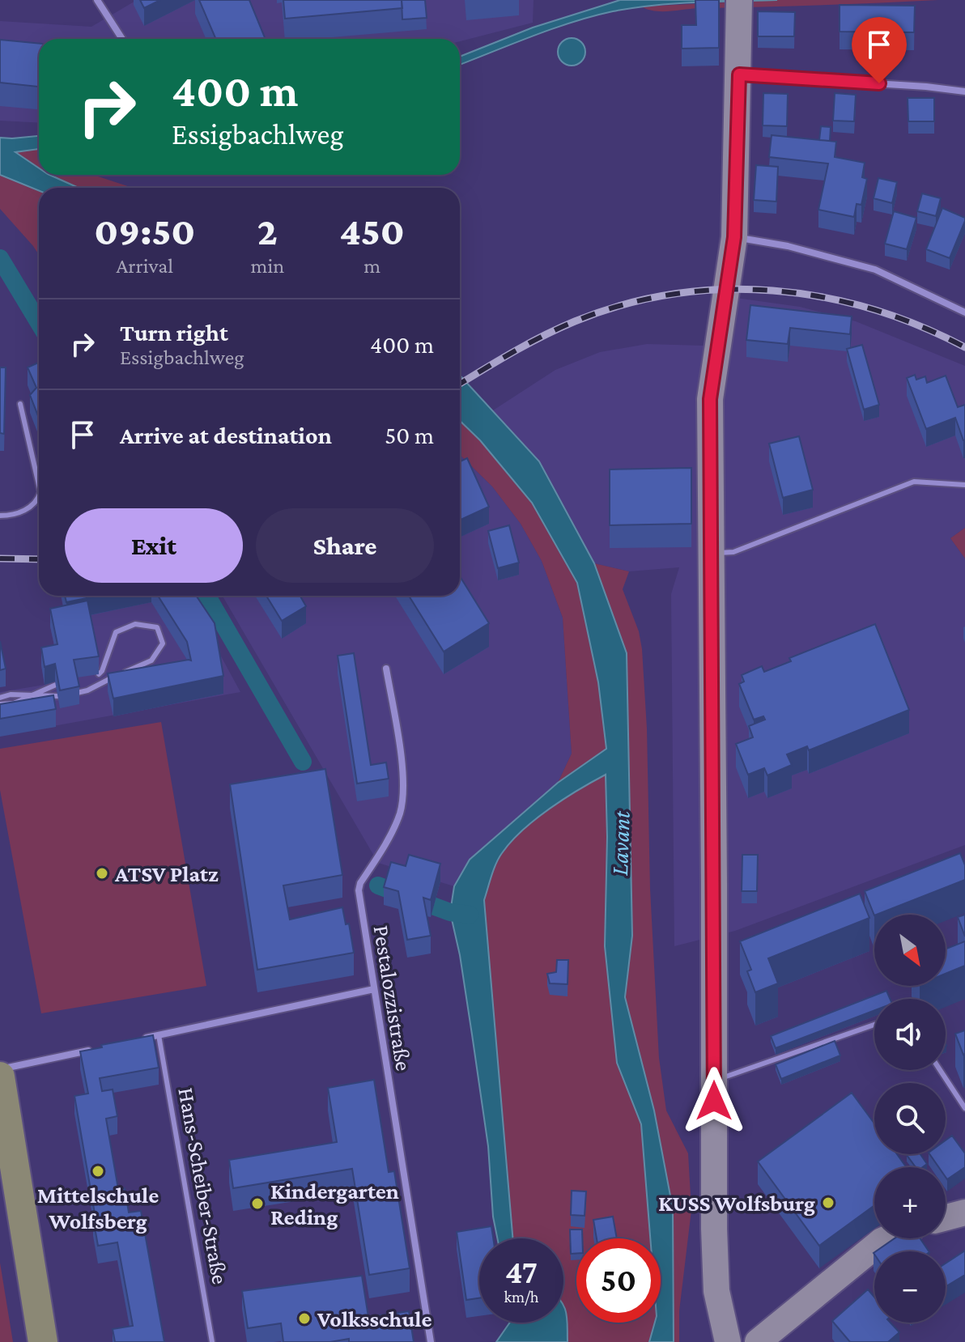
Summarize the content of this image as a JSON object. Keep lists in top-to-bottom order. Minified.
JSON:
{"streets":{"street":["Pestalozzistraße"],"lane":["Hans-Scheiber-Straße"]},"water":["Lavant"],"places":["ATSV Platz","Mittelschule Wolfsberg","KUSS Wolfsburg","Kindergarten Reding","Volksschule"],"north":"bottom right","page":{"turn":["400 m","Essigbachlweg"],"eta":["09:50","Arrival","2","min","450","m"],"list":[{"name":"Turn right","note":"Essigbachlweg","value":"400 m"},{"name":"Arrive at destination","value":"50 m"}],"buttons":["Exit","Share"],"map_buttons":["+","−"],"speed":"47 km/h","limit":"50"}}
